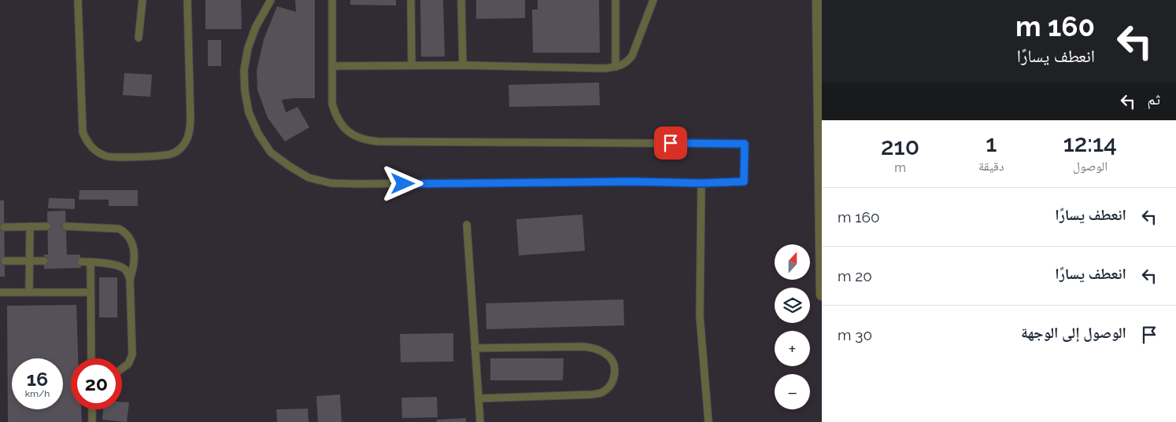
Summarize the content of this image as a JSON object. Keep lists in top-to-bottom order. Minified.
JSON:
{"north":"top","page":{"turn":["160 m","انعطف يسارًا"],"then":"ثم","eta":["12:14","الوصول","1","دقيقة","210","m"],"list":[{"name":"انعطف يسارًا","value":"160 m"},{"name":"انعطف يسارًا","value":"20 m"},{"name":"الوصول إلى الوجهة","value":"30 m"}],"map_buttons":["+","−"],"speed":"16 km/h","limit":"20"}}
